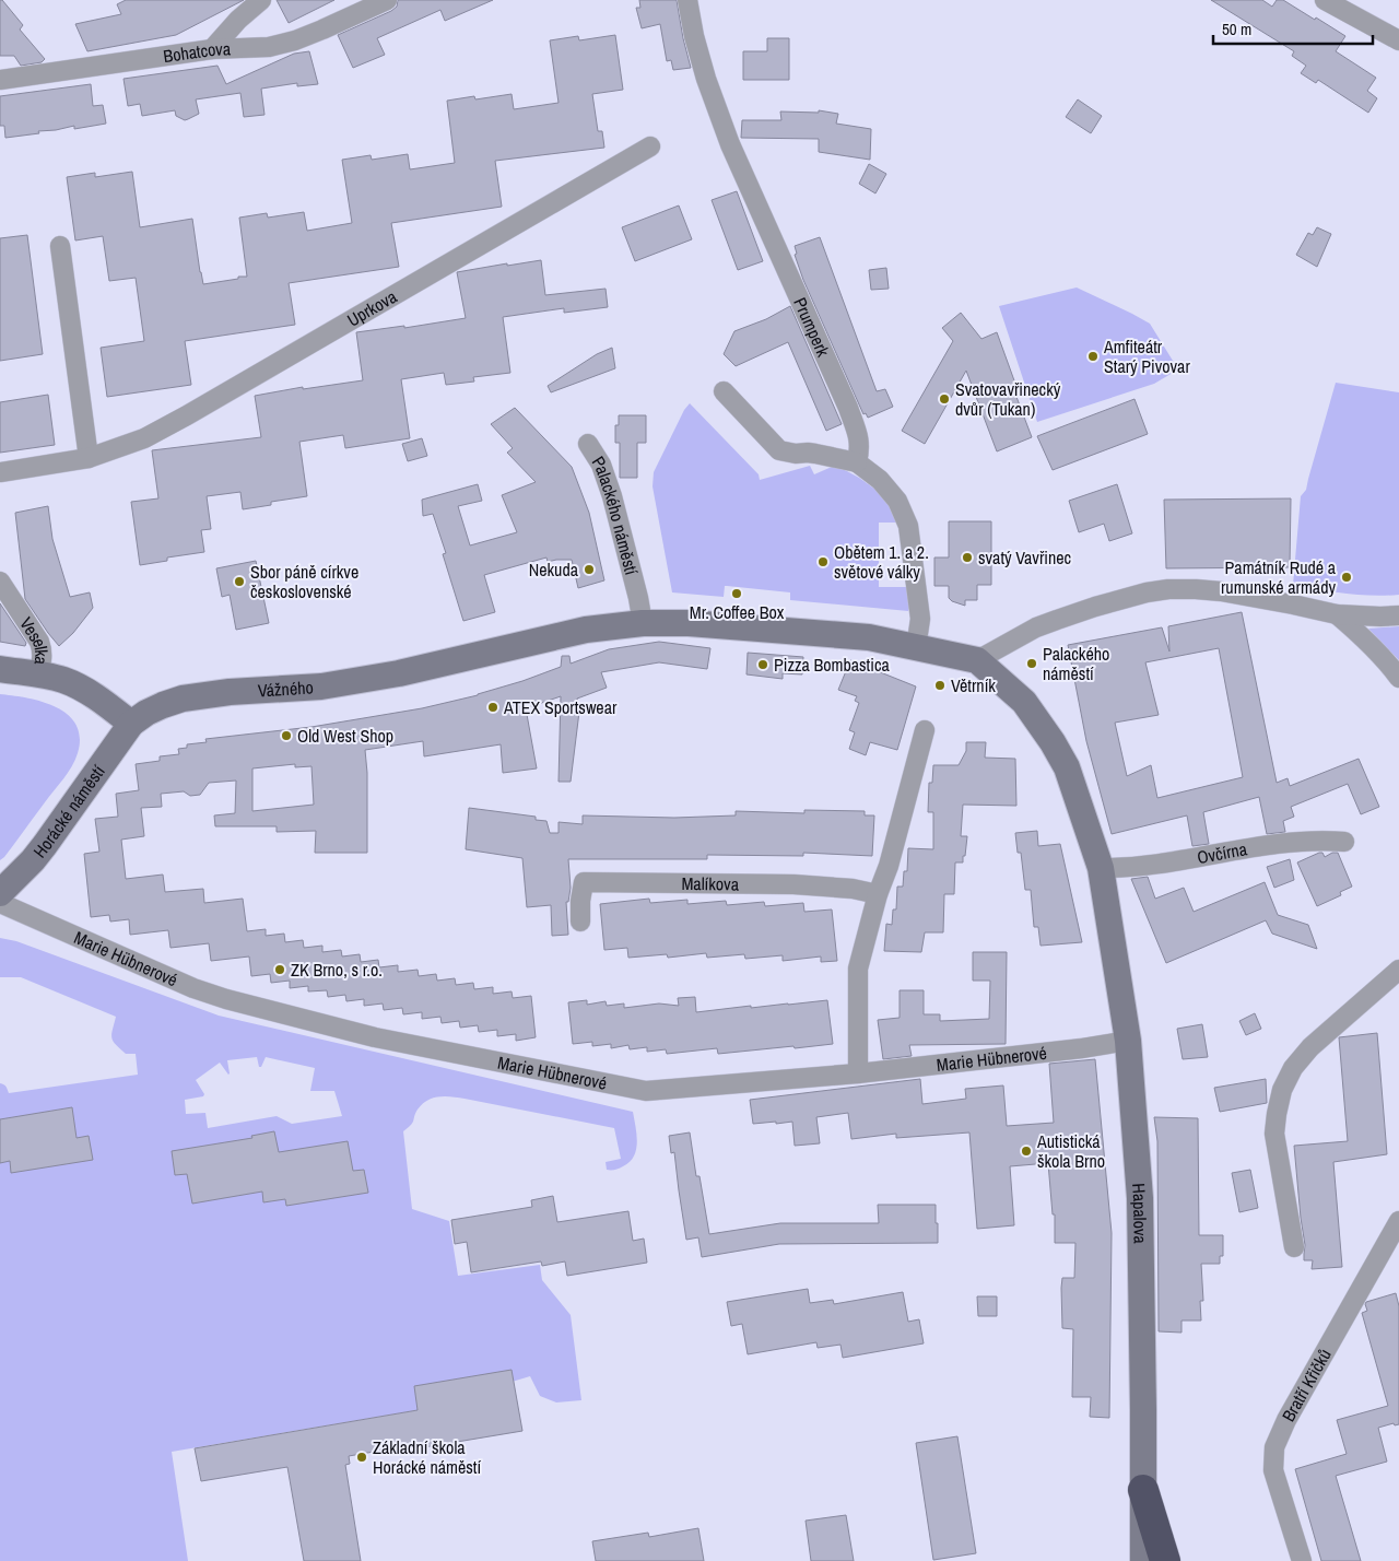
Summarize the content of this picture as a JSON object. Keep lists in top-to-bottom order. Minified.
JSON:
{"streets":{"street":["Bohatcova","Uprkova","Prumperk","Palackého náměstí","Veselka","Vážného","Horácké náměstí","Ovčírna","Malíkova","Marie Hübnerové","Hapalova","Bratří Křičků"]},"crossings":[["Palackého náměstí","Vážného"],["Vážného","Horácké náměstí"],["Ovčírna","Hapalova"],["Marie Hübnerové","Hapalova"]],"places":["Amfiteátr Starý Pivovar","Svatovavřinecký dvůr (Tukan)","svatý Vavřinec","Obětem 1. a 2. světové války","Nekuda","Památník Rudé a rumunské armády","Sbor páně církve československé","Mr. Coffee Box","Palackého náměstí","Pizza Bombastica","Větrník","ATEX Sportswear","Old West Shop","ZK Brno, s r.o.","Autistická škola Brno","Základní škola Horácké náměstí"],"scale_bar":"50 m"}
